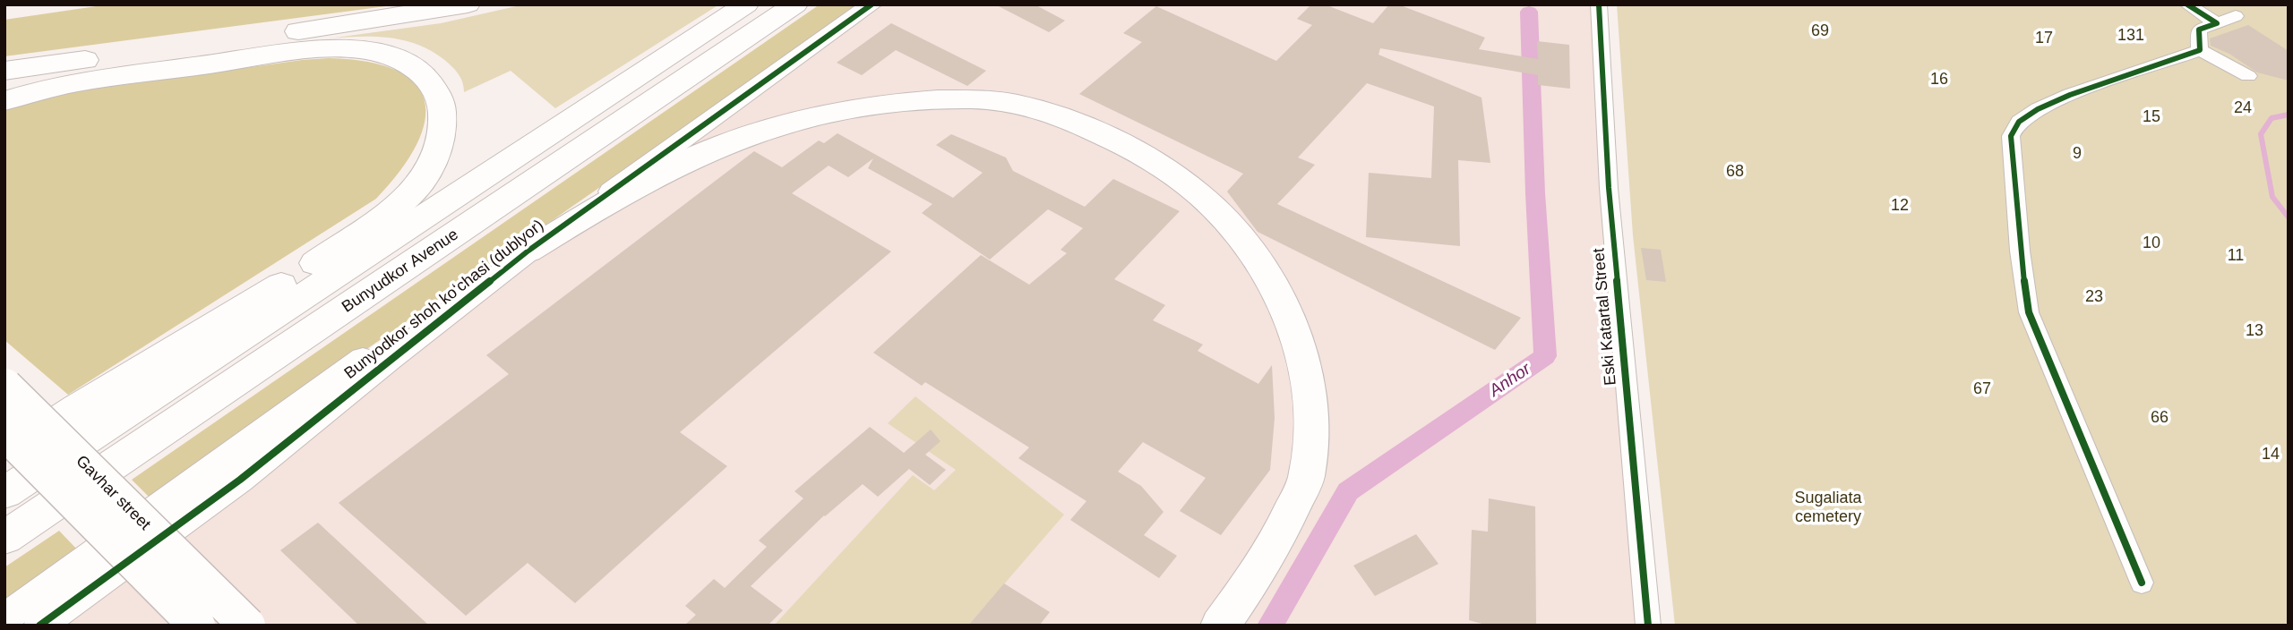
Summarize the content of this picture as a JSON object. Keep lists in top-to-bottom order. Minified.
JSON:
{"streets":{"main road":["Bunyudkor Avenue","Gavhar street"],"street":["Bunyodkor shoh koʻchasi (dublyor)","Eski Katartal Street"]},"water":["Anhor"],"parks":["69","131","17","16","24","15","9","68","12","10","11","23","13","67","66","14","Sugaliata cemetery"]}
